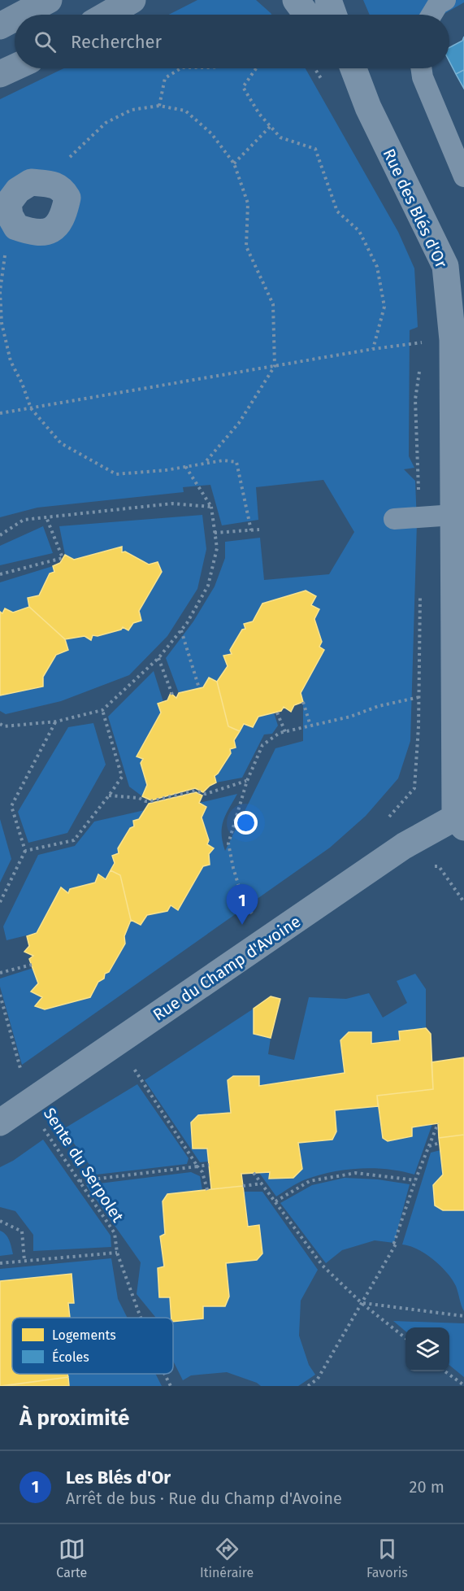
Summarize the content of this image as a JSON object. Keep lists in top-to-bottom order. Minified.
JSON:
{"streets":{"street":["Rue des Blés d'Or","Rue du Champ d'Avoine"],"path":["Sente du Serpolet"]},"crossings":[["Rue des Blés d'Or","Rue du Champ d'Avoine"],["Rue du Champ d'Avoine","Sente du Serpolet"]],"legend":["Logements","Écoles"],"page":{"search":"Rechercher","pins":"1","heading":"À proximité","list":[{"mark":"1","name":"Les Blés d'Or","note":"Arrêt de bus · Rue du Champ d'Avoine","value":"20 m"}],"nav":["Carte","Itinéraire","Favoris"]}}
